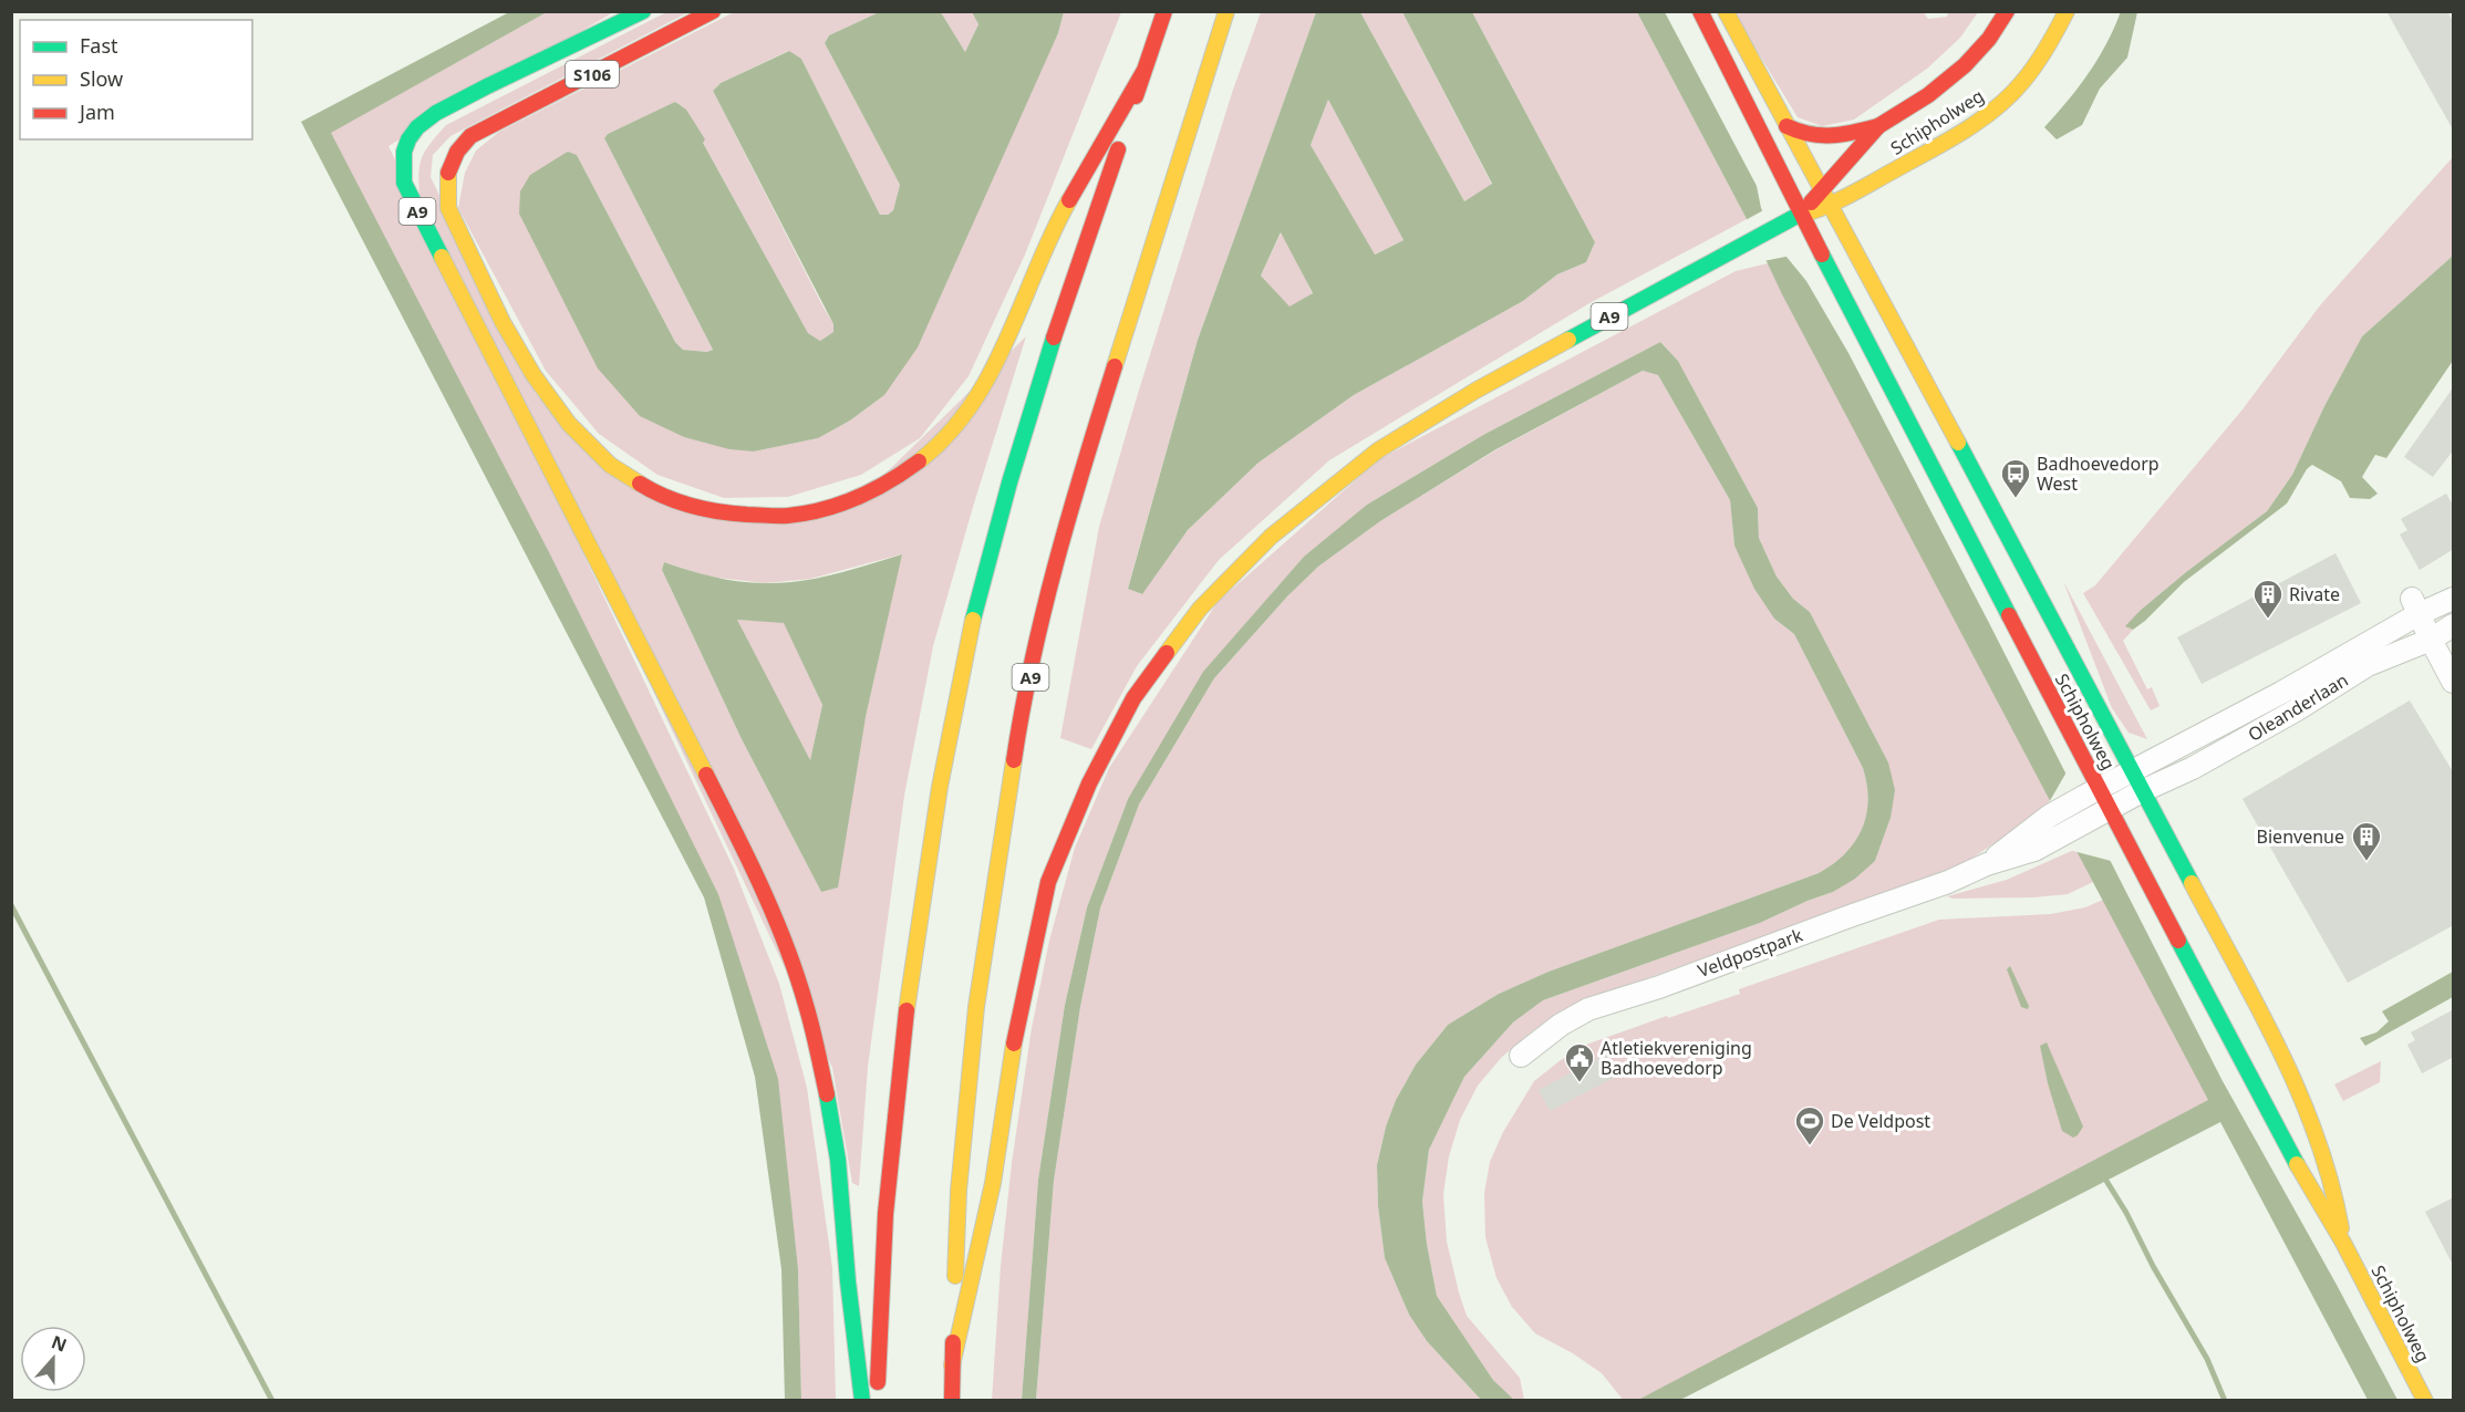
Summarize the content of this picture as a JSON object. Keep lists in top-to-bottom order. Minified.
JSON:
{"streets":{"main road":["S106","Schipholweg","A9"],"street":["Oleanderlaan","Veldpostpark"]},"crossings":[["S106","A9"],["Schipholweg","A9"],["Schipholweg","Oleanderlaan"],["Schipholweg","Veldpostpark"],["Oleanderlaan","Veldpostpark"]],"places":{"bus stop":["Badhoevedorp West"],"building":["Rivate","Bienvenue"],"public building":["Atletiekvereniging Badhoevedorp"],"sports":["De Veldpost"]},"legend":["Fast","Slow","Jam"],"north":"top"}
